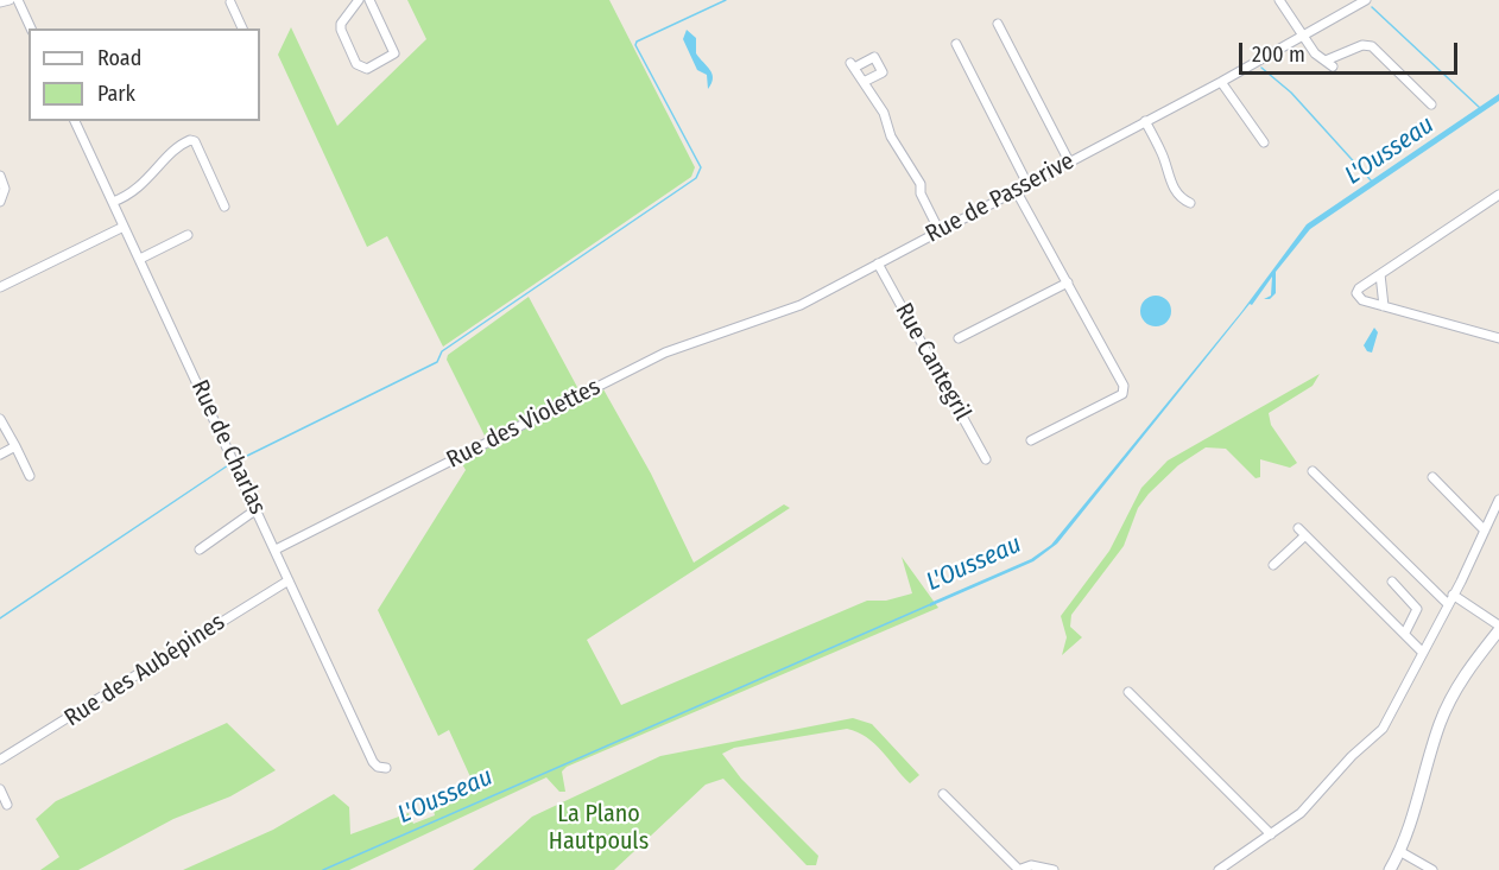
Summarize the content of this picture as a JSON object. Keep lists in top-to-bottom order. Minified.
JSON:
{"streets":{"street":["Rue de Passerive","Rue Cantegril","Rue des Violettes","Rue de Charlas","Rue des Aubépines"]},"crossings":[["Rue de Passerive","Rue Cantegril"],["Rue de Passerive","Rue des Violettes"],["Rue des Violettes","Rue de Charlas"],["Rue de Charlas","Rue des Aubépines"]],"water":["L'Ousseau"],"parks":["La Plano Hautpouls"],"legend":["Road","Park"],"scale_bar":"200 m"}
